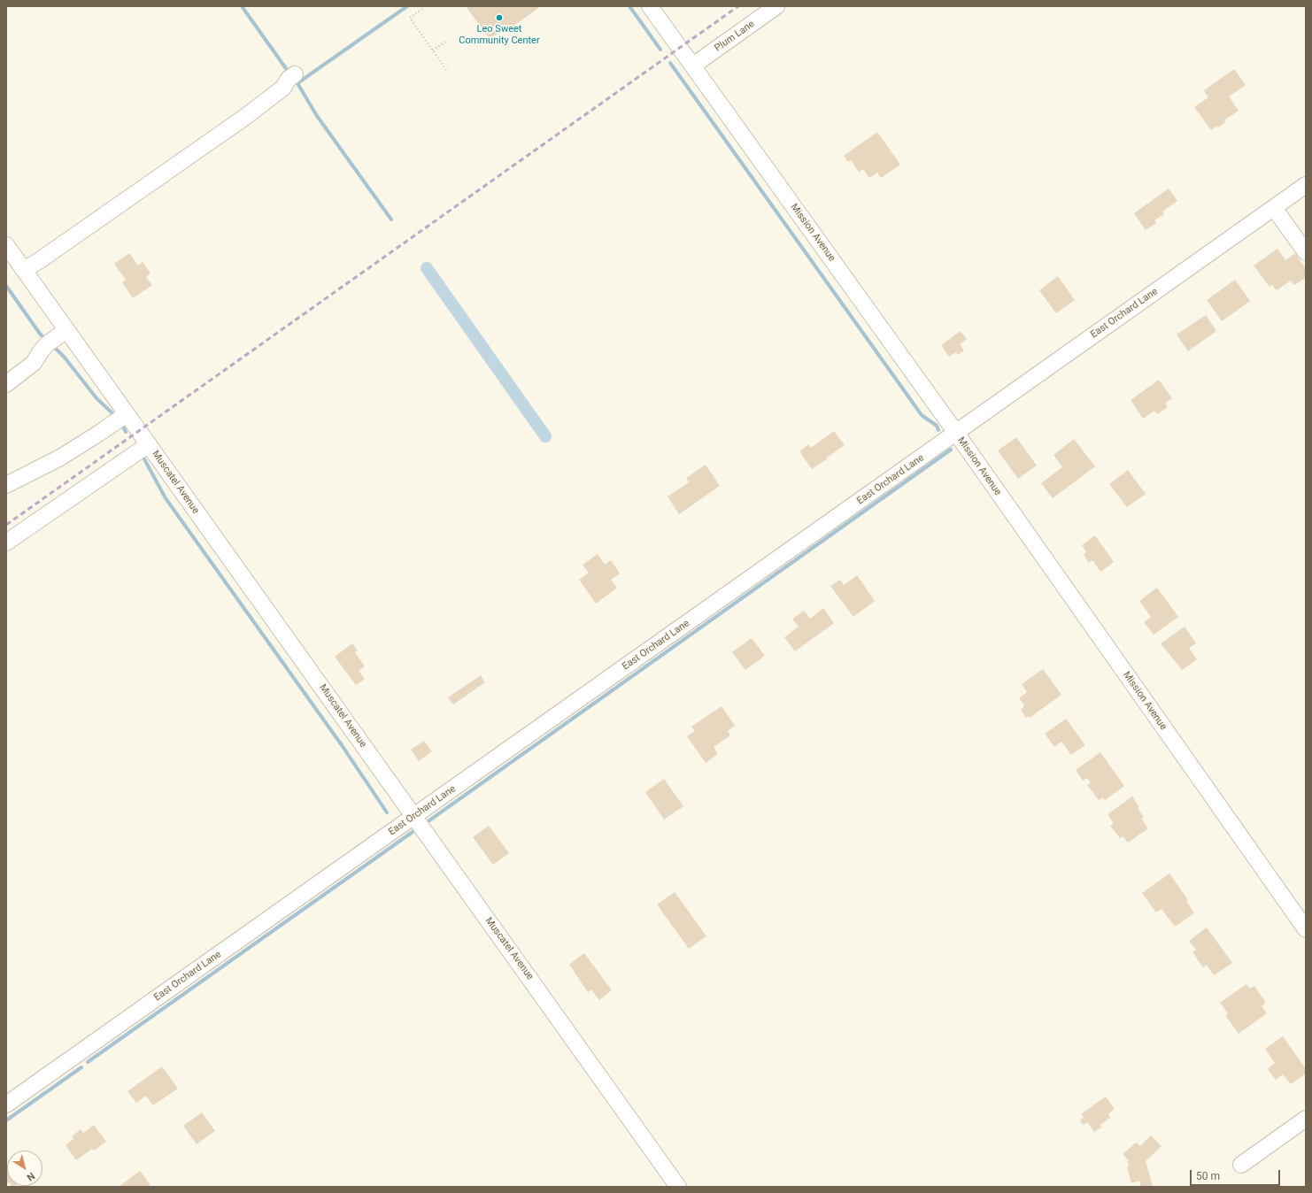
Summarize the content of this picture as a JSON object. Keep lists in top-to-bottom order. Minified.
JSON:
{"streets":{"street":["Plum Lane","Mission Avenue","East Orchard Lane","Muscatel Avenue"]},"crossings":[["Plum Lane","Mission Avenue"],["Mission Avenue","East Orchard Lane"],["East Orchard Lane","Muscatel Avenue"]],"places":["Leo Sweet Community Center"],"scale_bar":"50 m","north":"bottom right"}
